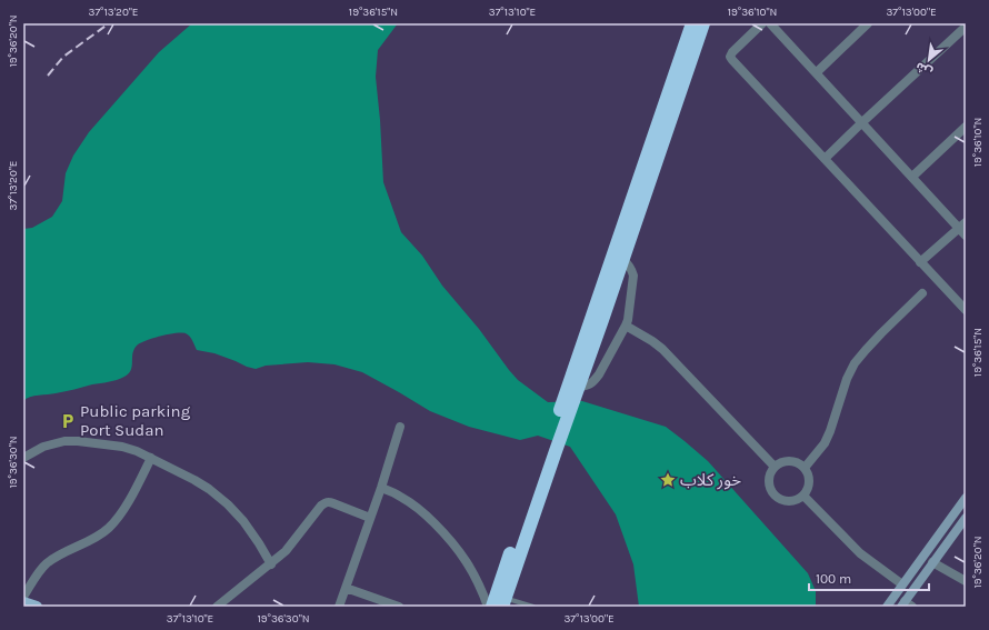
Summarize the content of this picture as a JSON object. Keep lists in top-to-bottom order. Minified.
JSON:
{"places":{"parking":["Public parking Port Sudan"],"place":["خور كلاب"]},"scale_bar":"100 m","north":"bottom left","coordinates":["37°13'20\"E","19°36'15\"N","37°13'10\"E","19°36'10\"N","37°13'00\"E","19°36'20\"N","19°36'30\"N"]}
